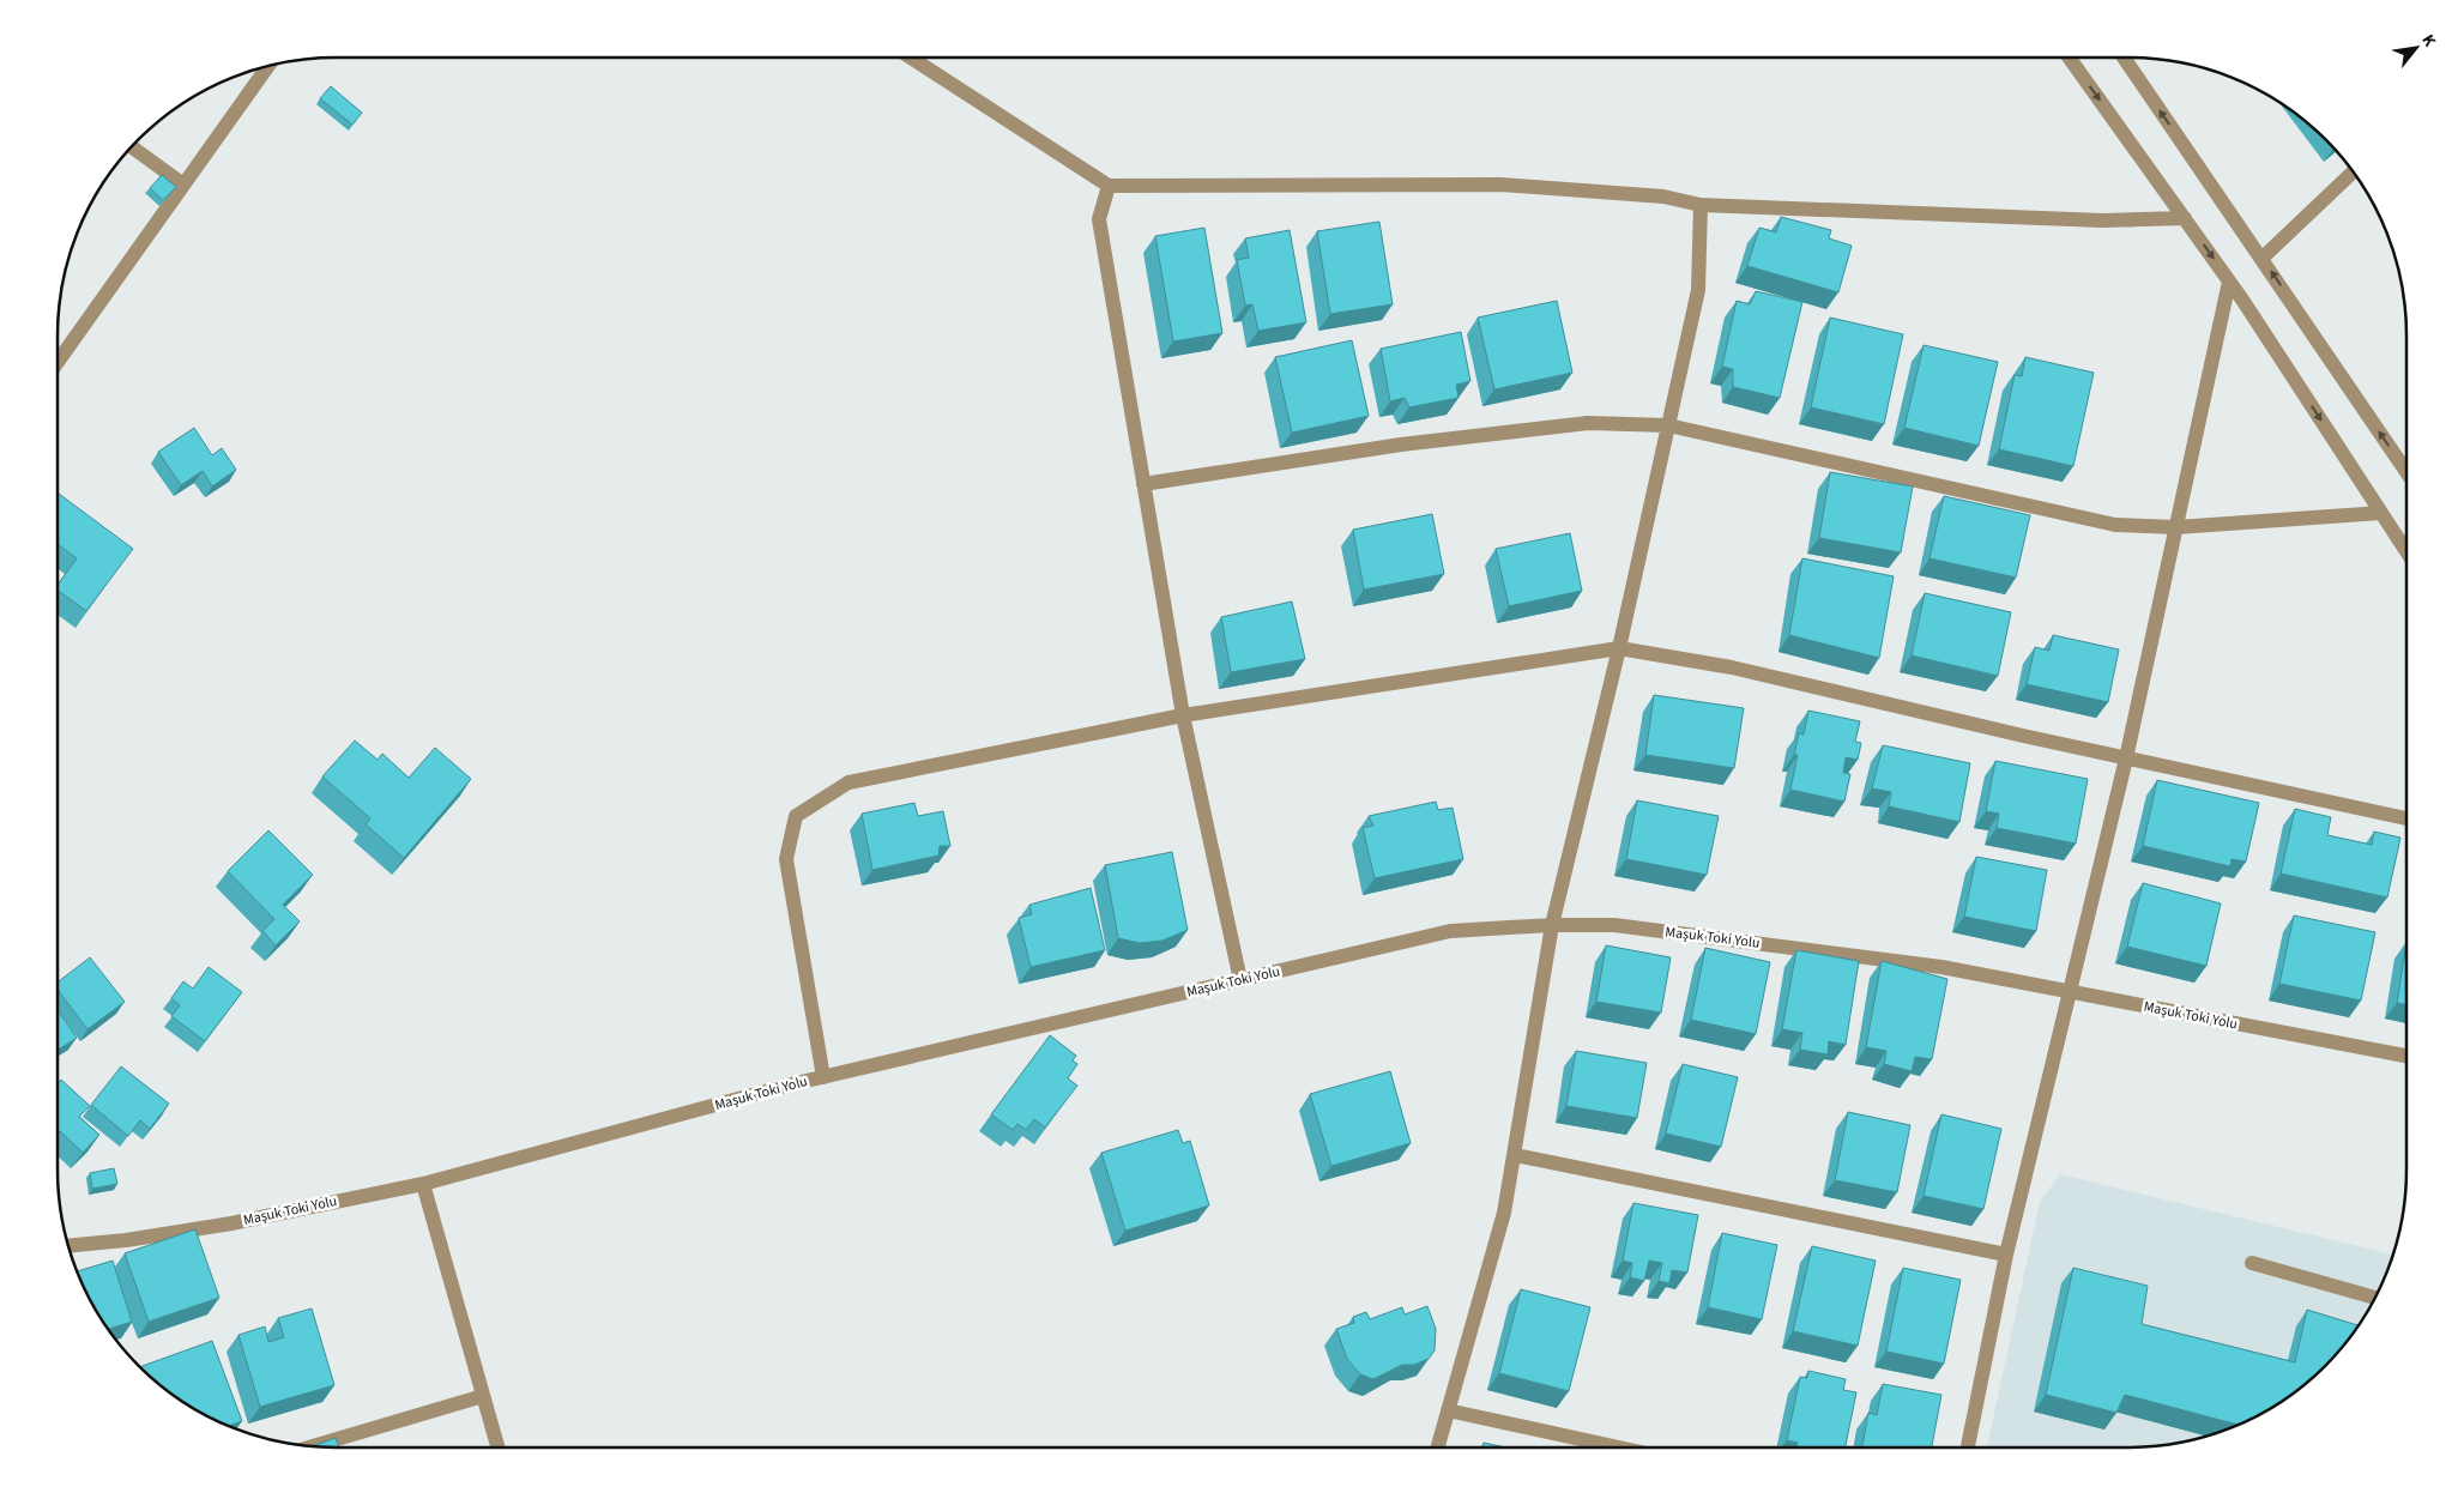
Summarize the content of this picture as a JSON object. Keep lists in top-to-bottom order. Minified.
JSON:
{"streets":{"street":["Maşuk Toki Yolu"]},"north":"top right"}
